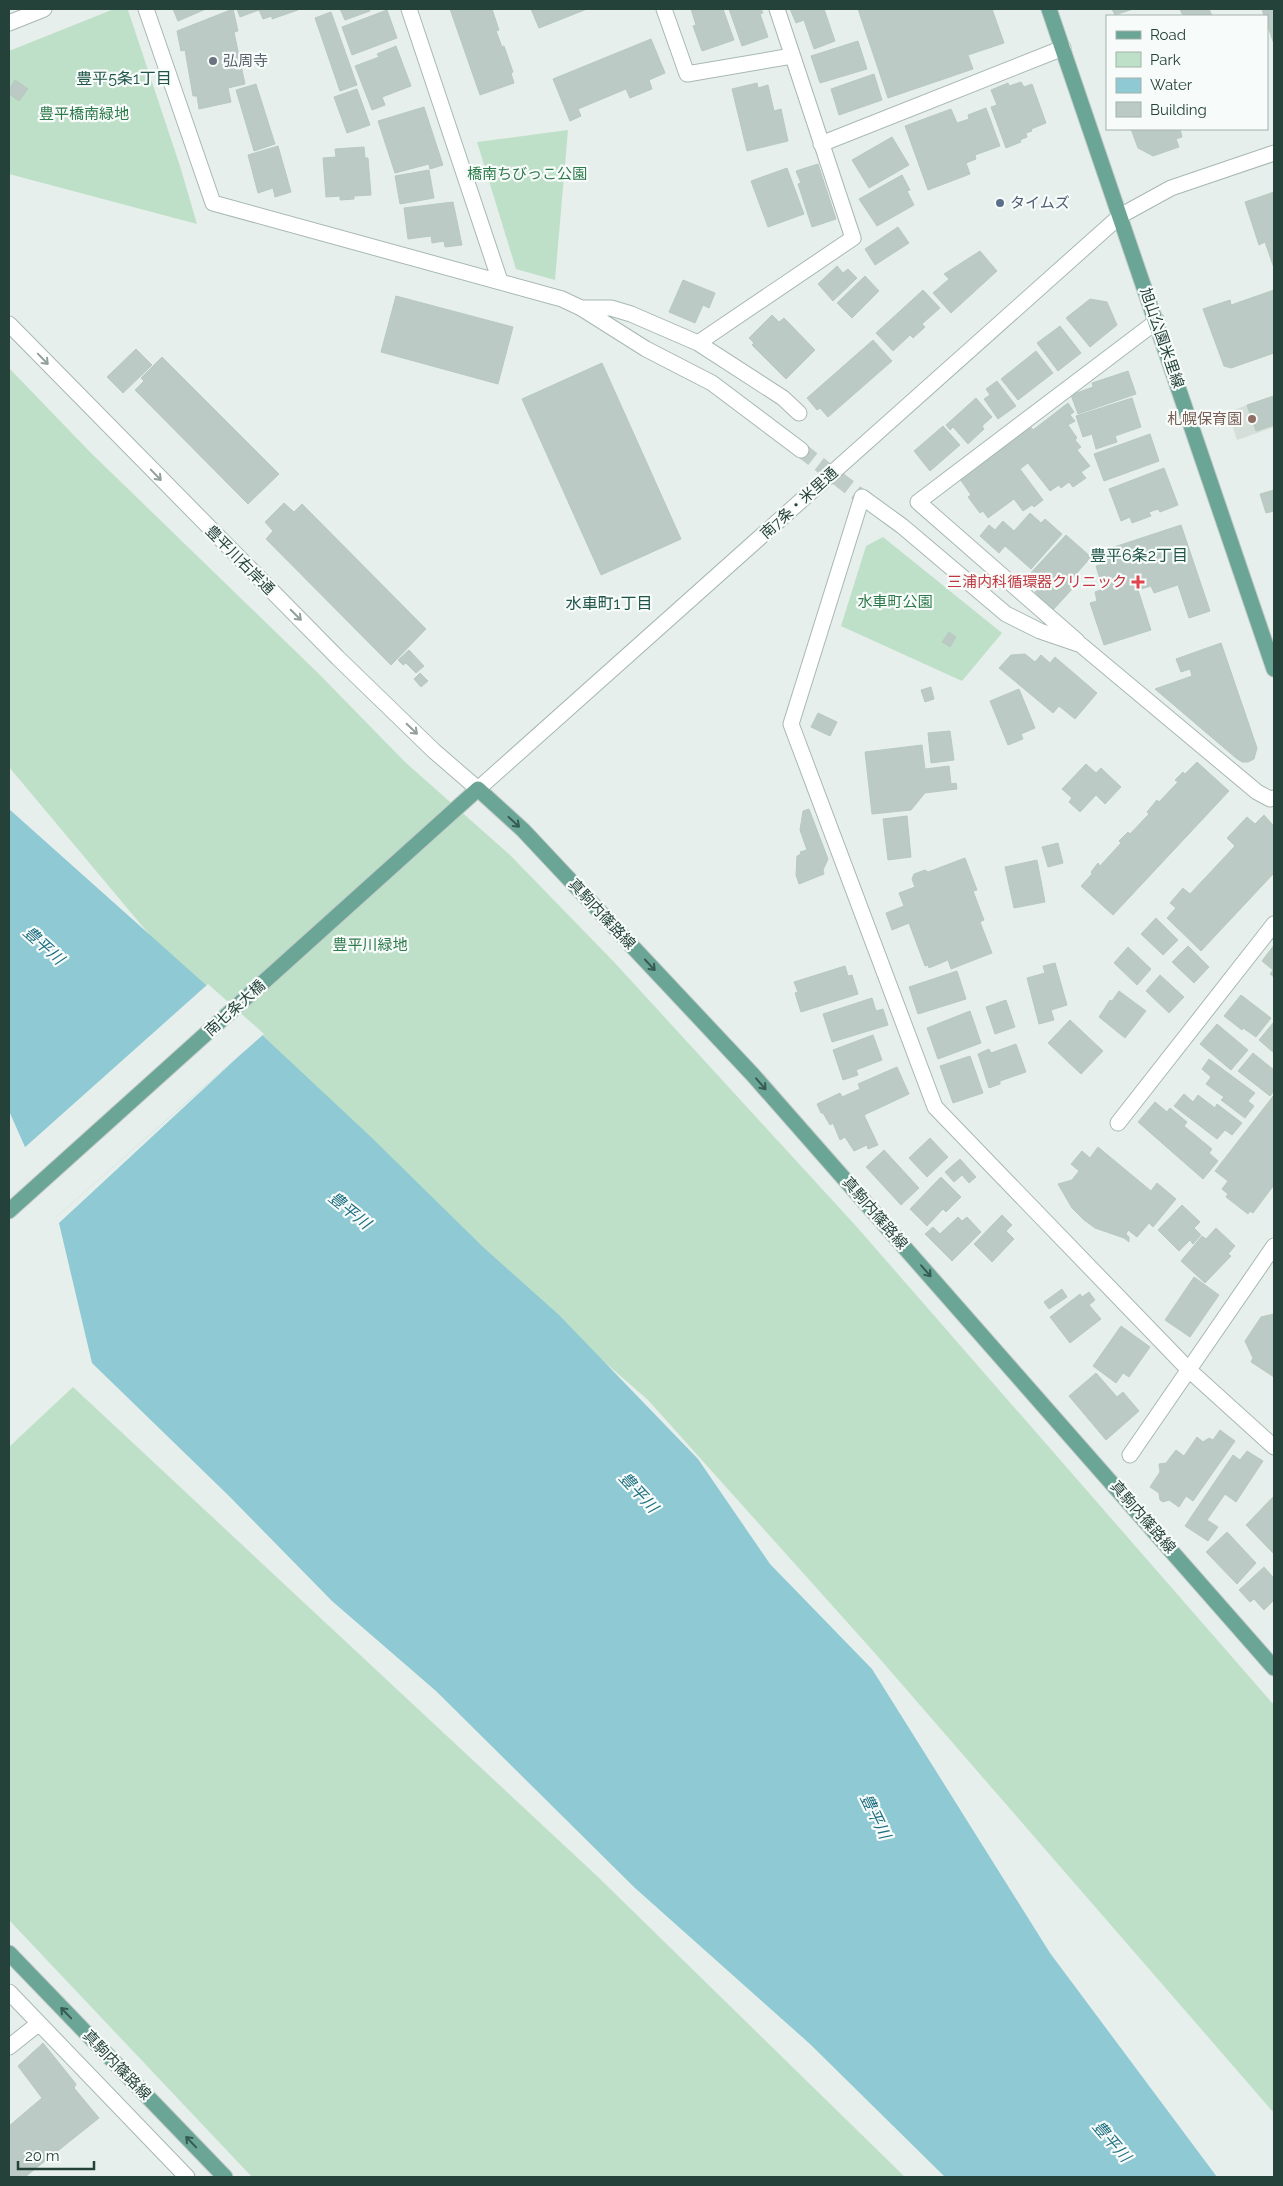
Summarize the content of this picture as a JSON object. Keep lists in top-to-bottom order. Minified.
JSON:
{"streets":{"main road":["旭山公園米里線","真駒内篠路線","南七条大橋"],"street":["南7条・米里通","豊平川右岸通"]},"crossings":[["旭山公園米里線","南7条・米里通"],["南7条・米里通","豊平川右岸通"],["南7条・米里通","真駒内篠路線"],["南7条・米里通","南七条大橋"],["豊平川右岸通","真駒内篠路線"],["豊平川右岸通","南七条大橋"],["真駒内篠路線","南七条大橋"]],"one_way":["豊平川右岸通"],"districts":["豊平5条1丁目","豊平6条2丁目","水車町1丁目"],"water":["豊平川"],"parks":["豊平橋南緑地","橋南ちびっこ公園","水車町公園","豊平川緑地"],"places":{"other":["弘周寺","タイムズ","札幌保育園"],"health":["三浦内科循環器クリニック"]},"legend":["Road","Park","Water","Building"],"scale_bar":"20 m"}
